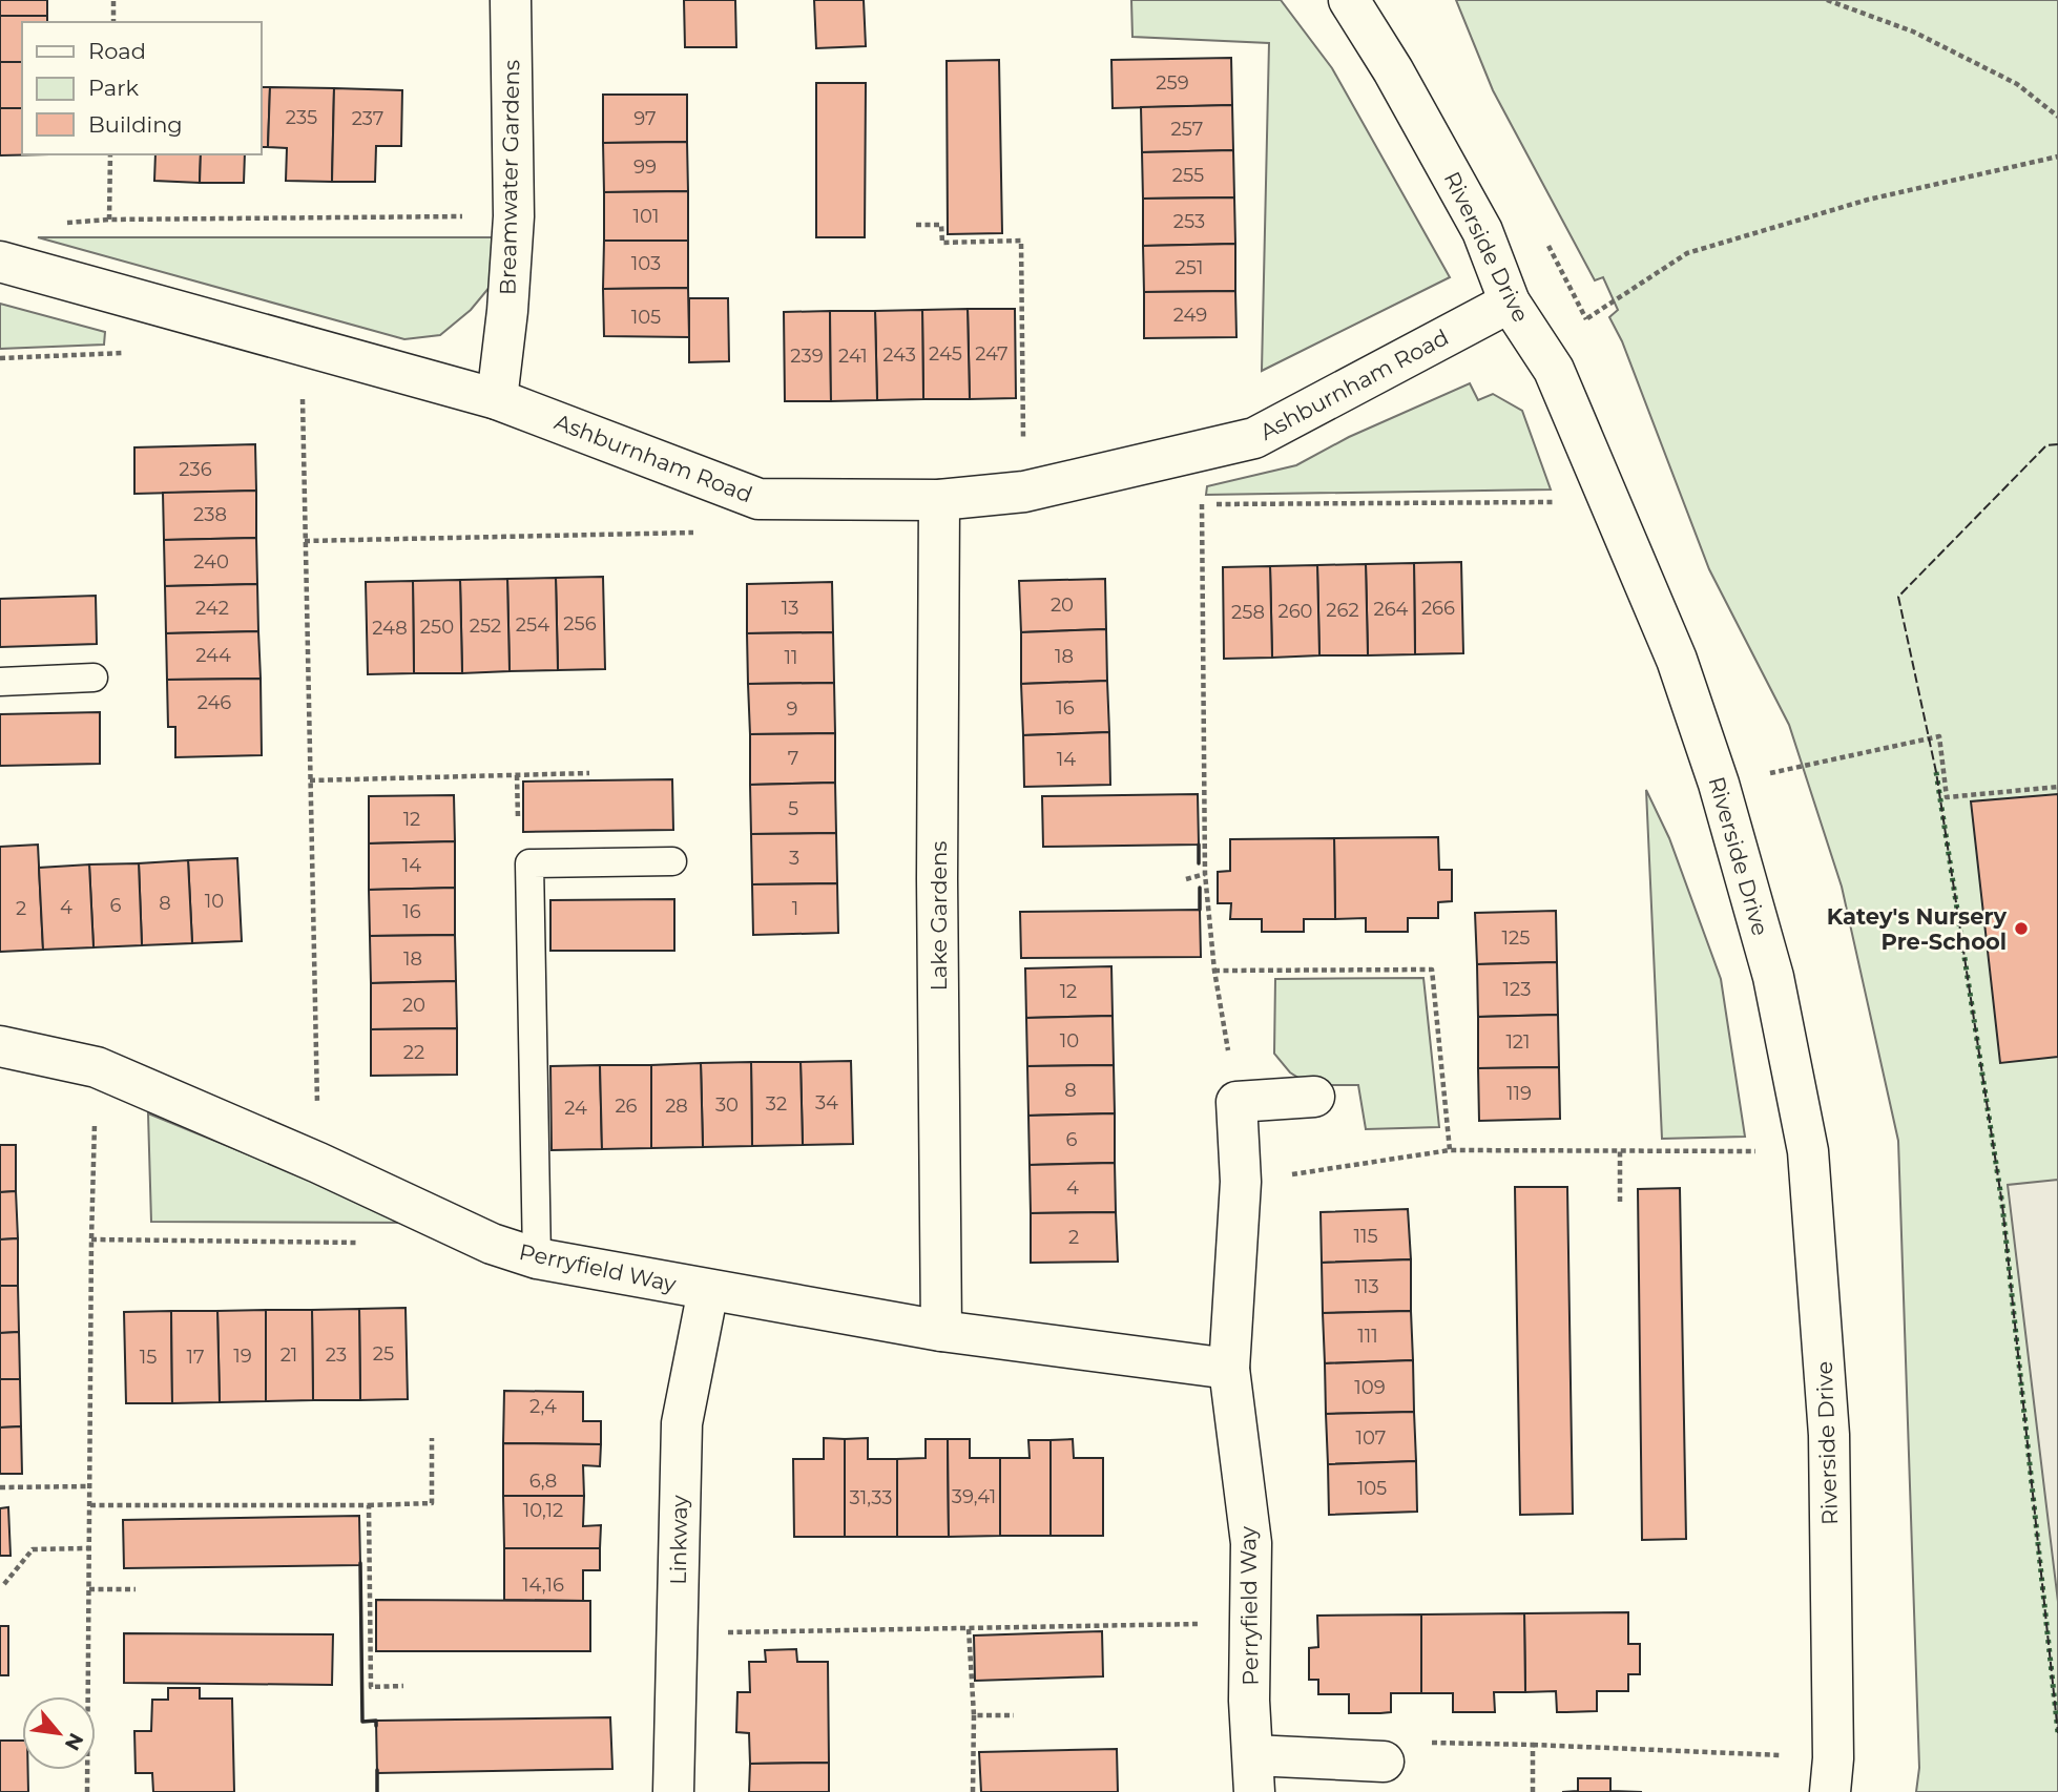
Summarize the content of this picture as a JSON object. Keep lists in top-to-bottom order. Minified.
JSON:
{"streets":{"street":["Breamwater Gardens","Riverside Drive","Ashburnham Road","Lake Gardens","Perryfield Way","Linkway"]},"crossings":[["Breamwater Gardens","Ashburnham Road"],["Riverside Drive","Ashburnham Road"],["Ashburnham Road","Lake Gardens"],["Lake Gardens","Perryfield Way"],["Perryfield Way","Linkway"]],"places":["Katey's Nursery Pre-School"],"house_numbers":["259","235","237","97","257","99","255","101","253","103","251","249","105","245","247","243","239","241","236","238","240","20","242","13","266","264","262","260","258","256","254","252","250","248","244","18","11","246","16","9","7","14","5","12","3","14","10","8","6","4","2","1","16","125","18","123","12","20","10","121","22","8","119","34","32","30","26","28","24","6","4","115","2","113","111","25","21","23","19","15","17","109","2,4","107","6,8","105","39,41","31,33","10,12","14,16"],"legend":["Road","Park","Building"],"north":"bottom right"}
